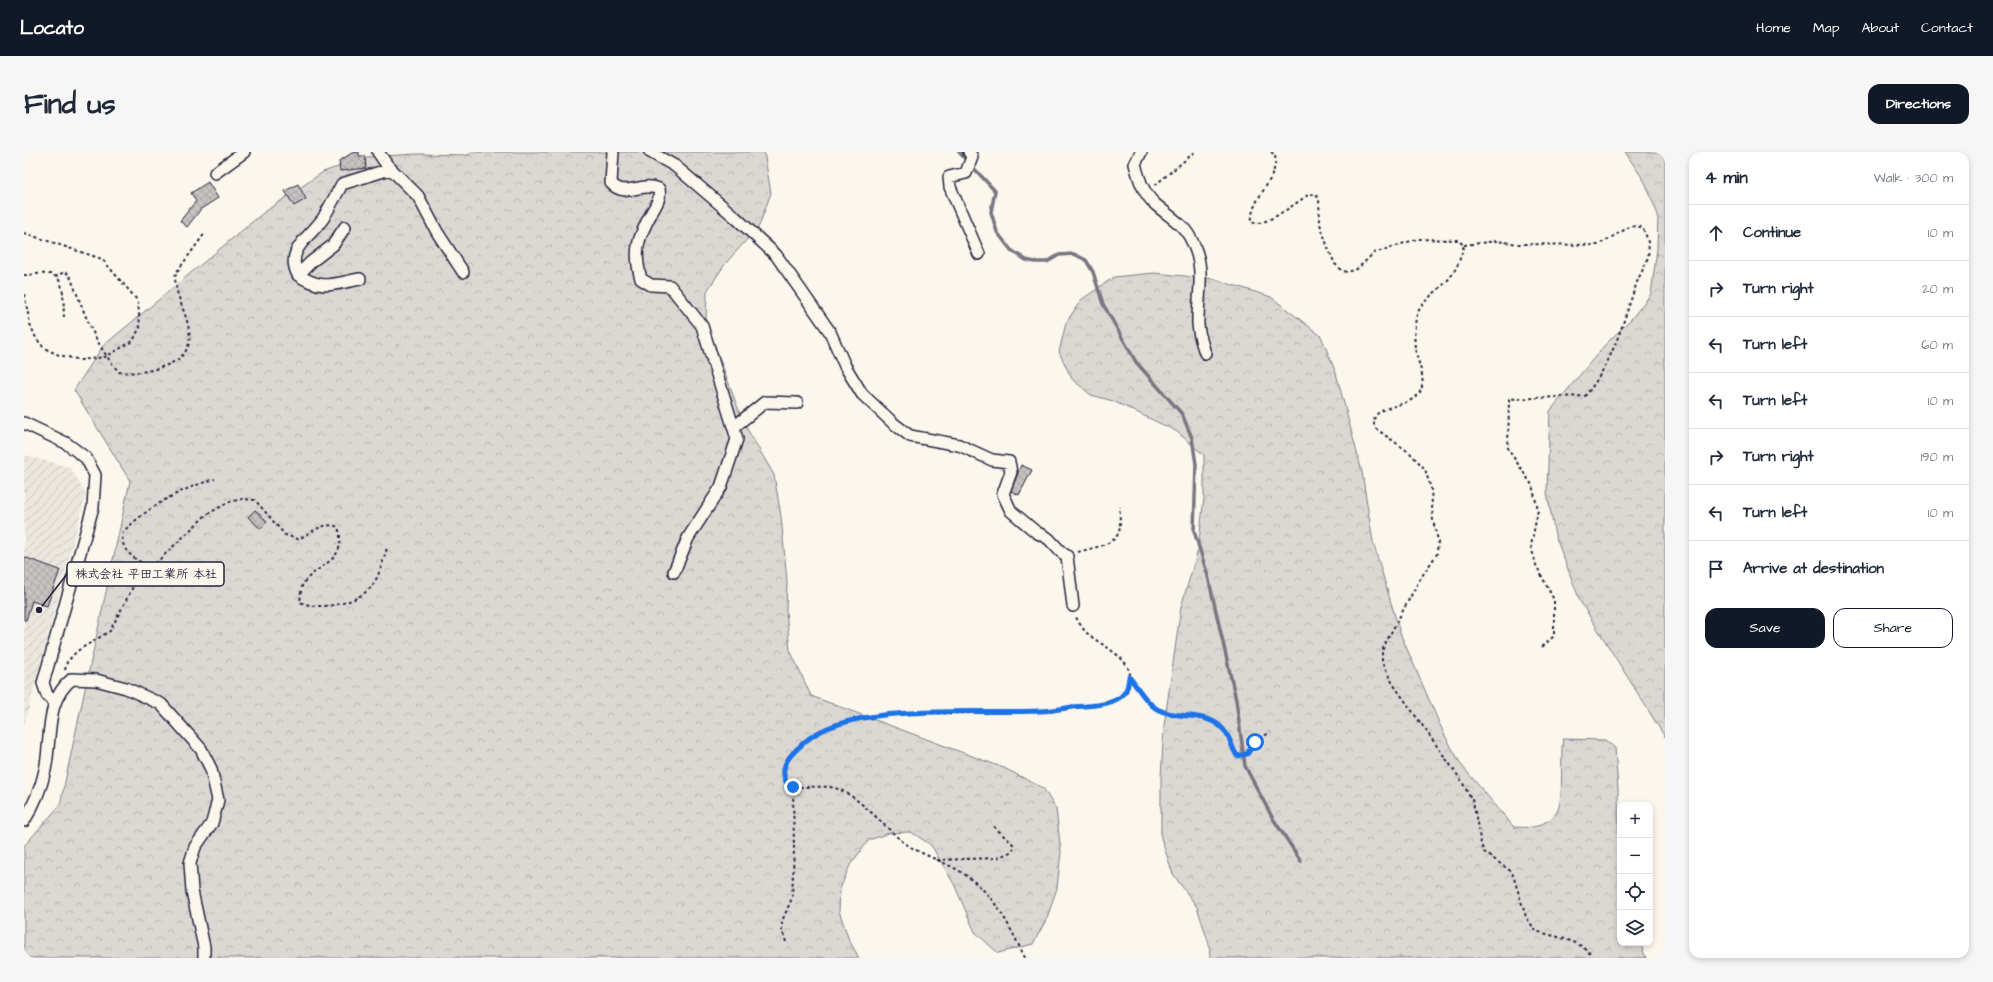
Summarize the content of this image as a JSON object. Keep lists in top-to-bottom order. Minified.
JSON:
{"places":["株式会社 平田工業所 本社"],"page":{"header":"Locato","nav":["Home","Map","About","Contact"],"buttons":["Directions",["Save","Share"]],"title":"Find us","heading":["4 min","Walk · 300 m"],"list":[["Continue","10 m"],["Turn right","20 m"],["Turn left","60 m"],["Turn left","10 m"],["Turn right","190 m"],["Turn left","10 m"],"Arrive at destination"],"map_buttons":["+","−"]}}
